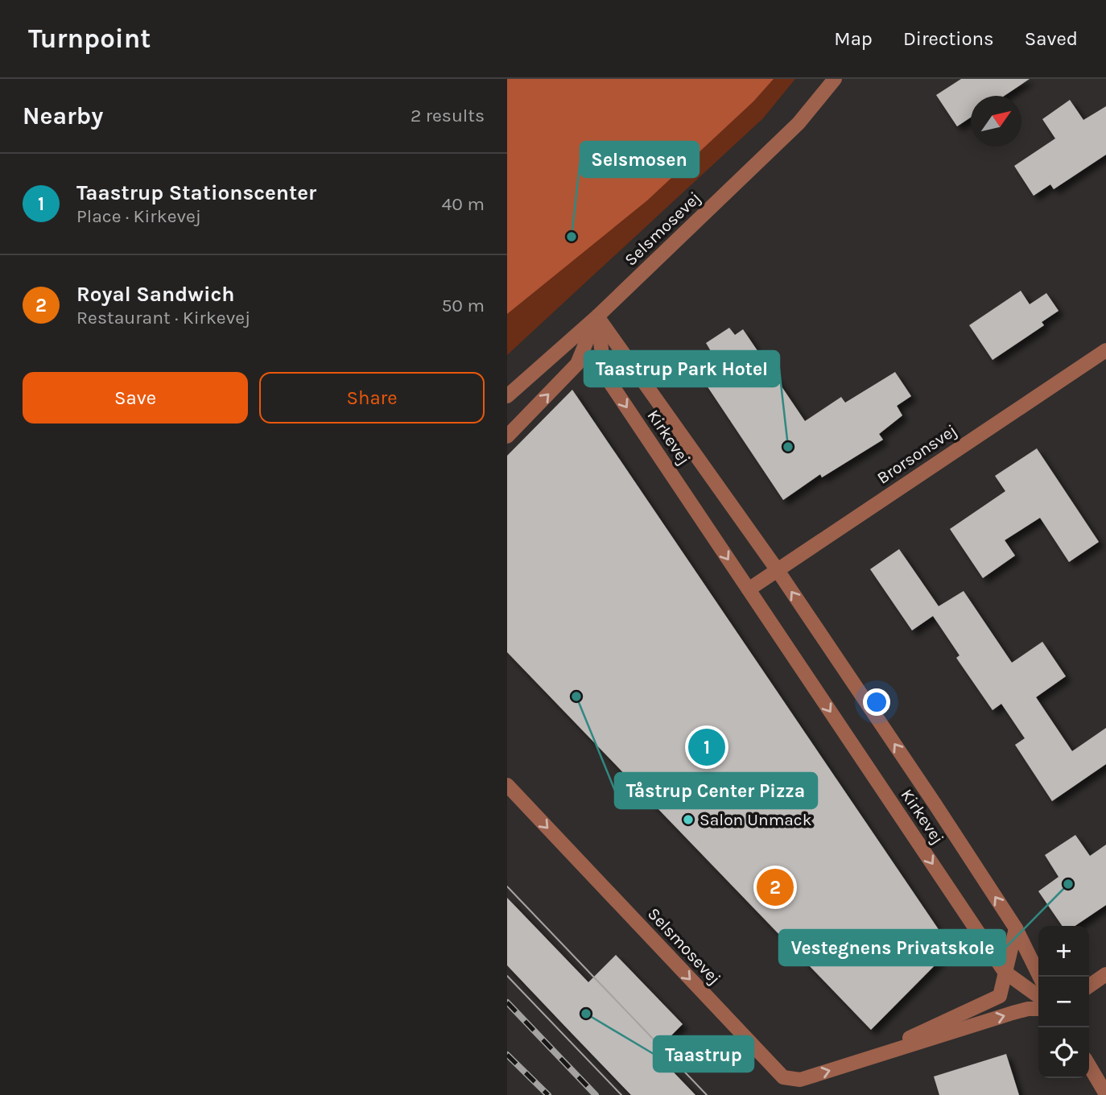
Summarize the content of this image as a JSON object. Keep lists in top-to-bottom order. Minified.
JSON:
{"streets":{"street":["Selsmosevej","Kirkevej","Brorsonsvej"]},"crossings":[["Selsmosevej","Kirkevej"],["Kirkevej","Brorsonsvej"]],"one_way":["Selsmosevej"],"places":["Selsmosen","Taastrup Park Hotel","Tåstrup Center Pizza","Salon Unmack","Vestegnens Privatskole","Taastrup"],"north":"top right","page":{"header":"Turnpoint","nav":["Map","Directions","Saved"],"heading":["Nearby","2 results"],"list":[{"mark":"1","name":"Taastrup Stationscenter","note":"Place · Kirkevej","value":"40 m"},{"mark":"2","name":"Royal Sandwich","note":"Restaurant · Kirkevej","value":"50 m"}],"buttons":["Save","Share"],"pins":["1","2"],"map_buttons":["+","−"]}}
